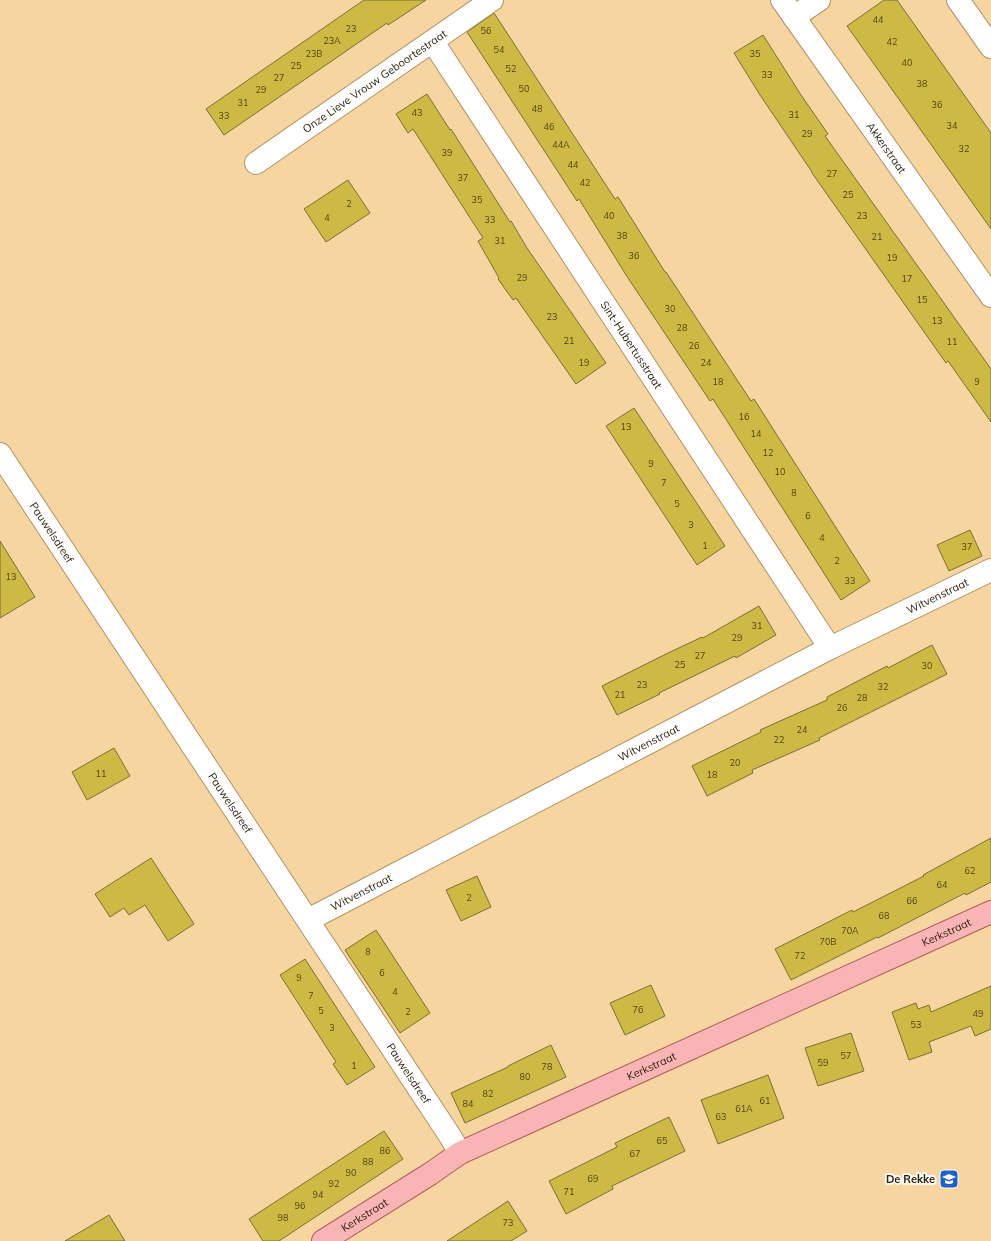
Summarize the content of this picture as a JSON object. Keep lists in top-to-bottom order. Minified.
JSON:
{"streets":{"main road":["Kerkstraat"],"street":["Onze Lieve Vrouw Geboortestraat","Akkerstraat","Sint-Hubertusstraat","Pauwelsdreef","Witvenstraat"]},"crossings":[["Onze Lieve Vrouw Geboortestraat","Sint-Hubertusstraat"],["Sint-Hubertusstraat","Witvenstraat"],["Pauwelsdreef","Witvenstraat"],["Pauwelsdreef","Kerkstraat"]],"places":{"school or university":["De Rekke"]},"house_numbers":["44","23","56","23A","42","54","23B","35","40","25","52","33","27","38","50","29","31","36","48","43","31","33","34","46","29","44A","32","39","44","27","37","42","25","35","2","40","23","4","33","38","21","31","36","19","29","17","15","30","23","13","28","21","11","26","19","24","18","9","16","13","14","12","9","10","7","8","5","6","3","4","1","37","2","13","33","31","29","27","25","30","23","32","21","28","26","24","22","20","11","18","62","64","2","66","68","70A","70B","8","72","6","9","4","7","76","5","2","49","53","3","57","59","1","78","80","82","61","84","61A","63","65","86","67","88","90","69","92","71","94","96","98","73"]}
